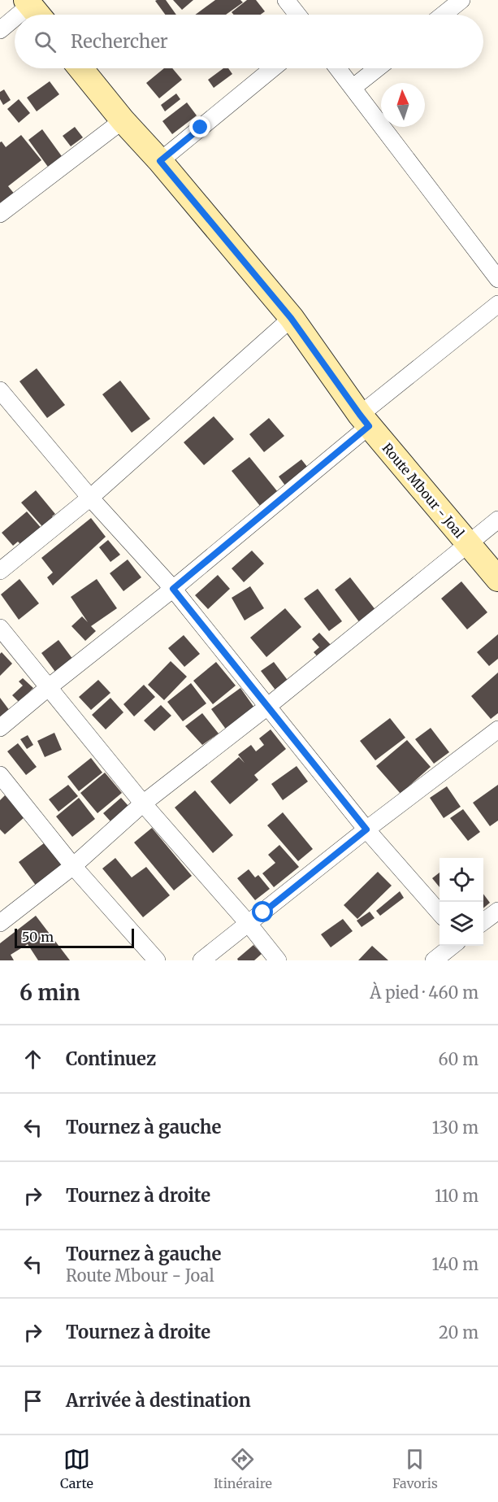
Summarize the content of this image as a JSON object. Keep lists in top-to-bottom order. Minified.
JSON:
{"streets":{"main road":["Route Mbour - Joal"]},"scale_bar":"50 m","north":"top","page":{"search":"Rechercher","scale":"50 m","heading":["6 min","À pied · 460 m"],"list":[["Continuez","60 m"],["Tournez à gauche","130 m"],["Tournez à droite","110 m"],["Tournez à gauche","Route Mbour - Joal","140 m"],["Tournez à droite","20 m"],"Arrivée à destination"],"nav":["Carte","Itinéraire","Favoris"]}}
